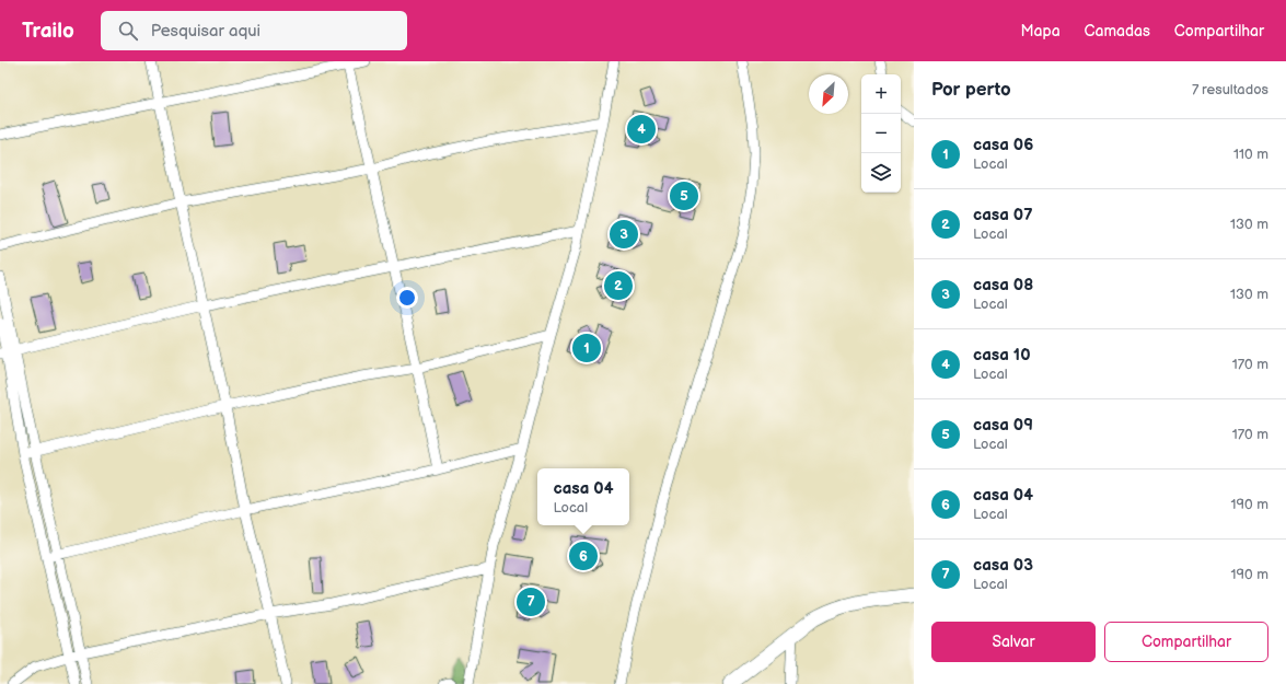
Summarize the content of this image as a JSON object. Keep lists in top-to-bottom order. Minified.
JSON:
{"north":"bottom left","page":{"header":"Trailo","search":"Pesquisar aqui","nav":["Mapa","Camadas","Compartilhar"],"heading":["Por perto","7 resultados"],"map_buttons":["+","−"],"pins":["4","5","3","2","1","6","7"],"list":[{"mark":"1","name":"casa 06","note":"Local","value":"110 m"},{"mark":"2","name":"casa 07","note":"Local","value":"130 m"},{"mark":"3","name":"casa 08","note":"Local","value":"130 m"},{"mark":"4","name":"casa 10","note":"Local","value":"170 m"},{"mark":"5","name":"casa 09","note":"Local","value":"170 m"},{"mark":"6","name":"casa 04","note":"Local","value":"190 m"},{"mark":"7","name":"casa 03","note":"Local","value":"190 m"}],"popup":["casa 04","Local"],"buttons":["Salvar","Compartilhar"]}}
